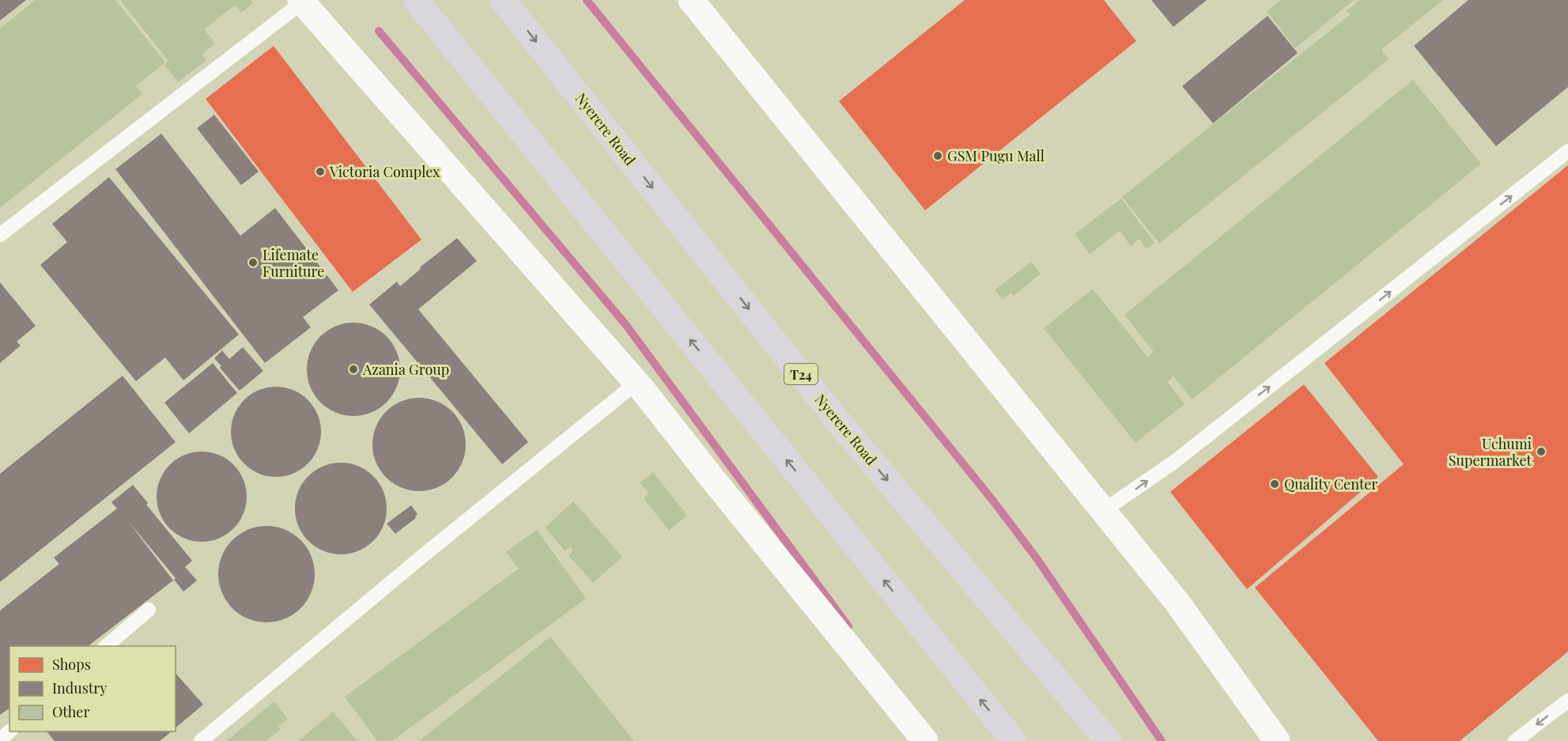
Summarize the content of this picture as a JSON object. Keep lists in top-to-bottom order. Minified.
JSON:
{"streets":{"highway":["Nyerere Road","T24"]},"places":["GSM Pugu Mall","Victoria Complex","Lifemate Furniture","Azania Group","Uchumi Supermarket","Quality Center"],"legend":["Shops","Industry","Other"]}
